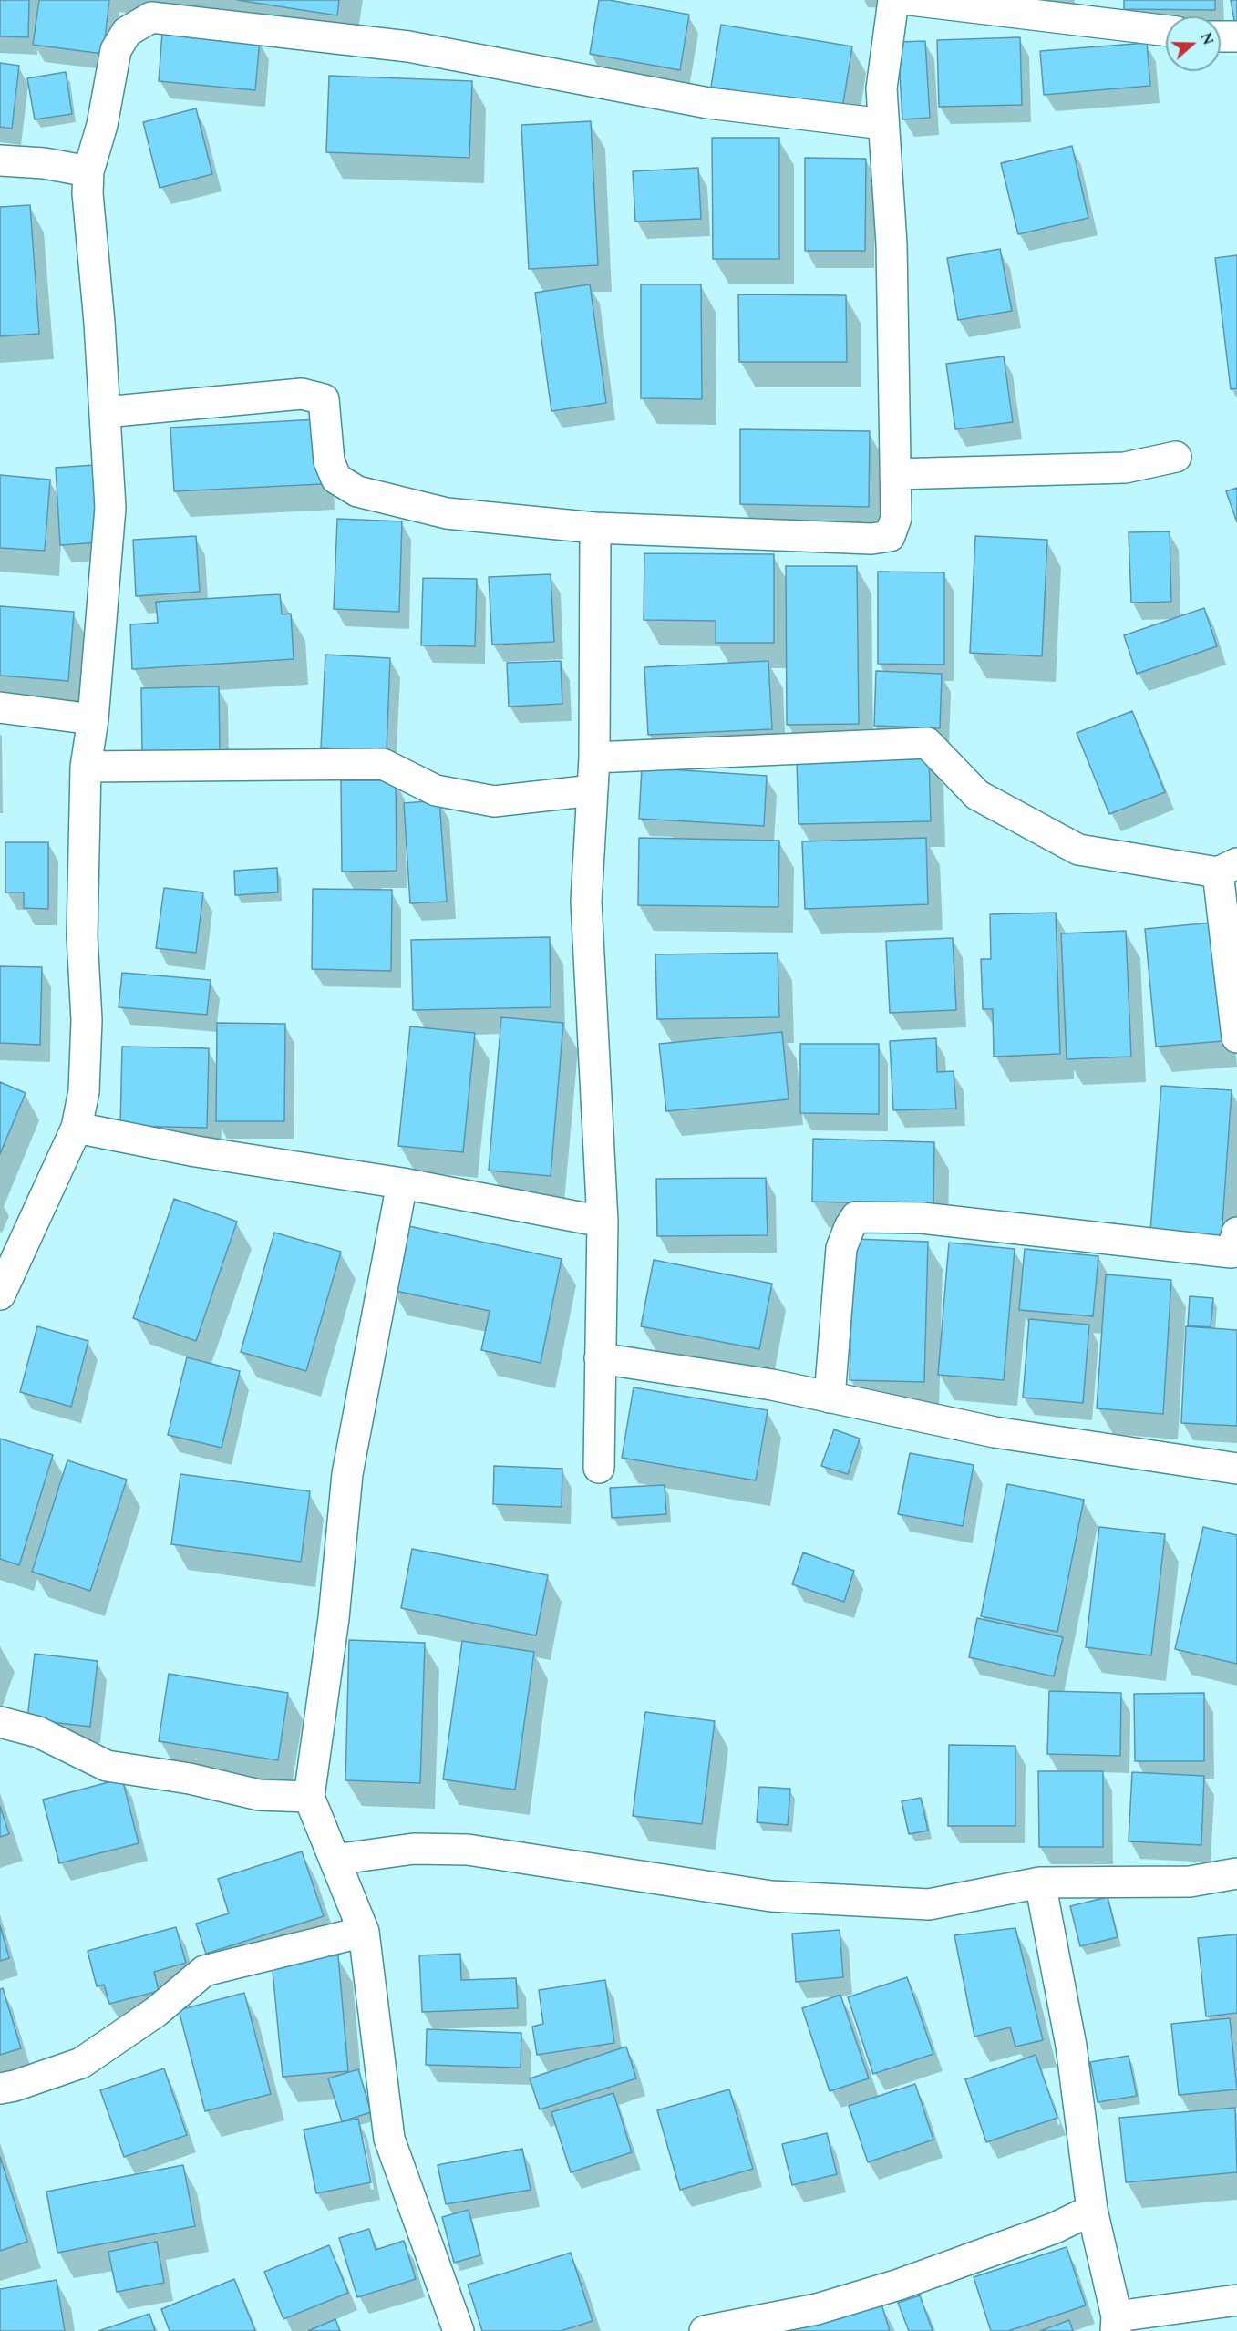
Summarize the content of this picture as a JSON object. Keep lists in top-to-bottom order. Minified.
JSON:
{"north":"right"}
